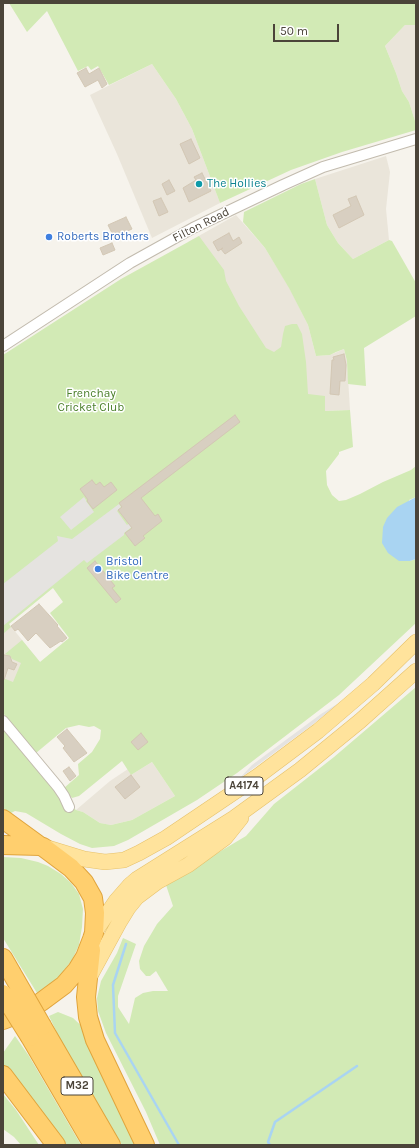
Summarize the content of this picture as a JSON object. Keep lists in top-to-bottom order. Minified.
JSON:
{"streets":{"highway":["M32"],"main road":["A4174"],"street":["Filton Road"]},"parks":["Frenchay Cricket Club"],"places":["The Hollies","Roberts Brothers","Bristol Bike Centre"],"scale_bar":"50 m"}
